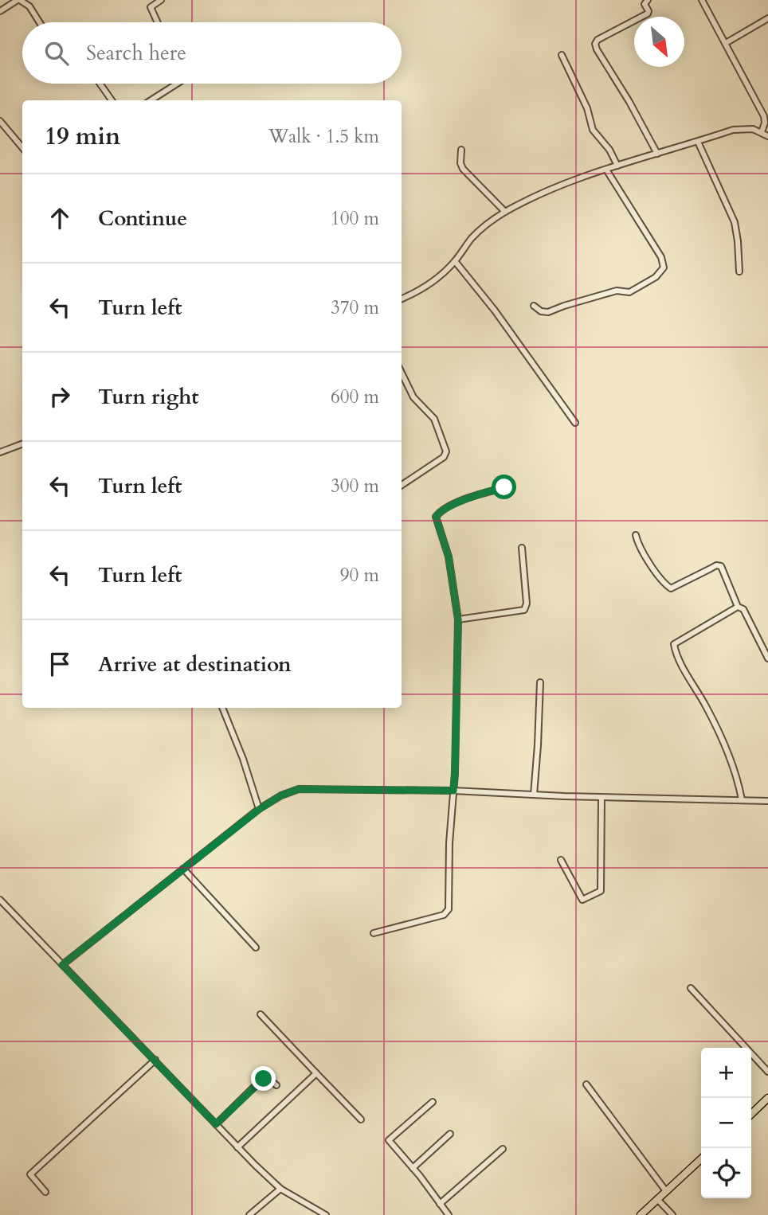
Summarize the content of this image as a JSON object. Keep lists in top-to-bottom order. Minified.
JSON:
{"north":"bottom right","page":{"search":"Search here","heading":["19 min","Walk · 1.5 km"],"list":[["Continue","100 m"],["Turn left","370 m"],["Turn right","600 m"],["Turn left","300 m"],["Turn left","90 m"],"Arrive at destination"],"map_buttons":["+","−"]}}
